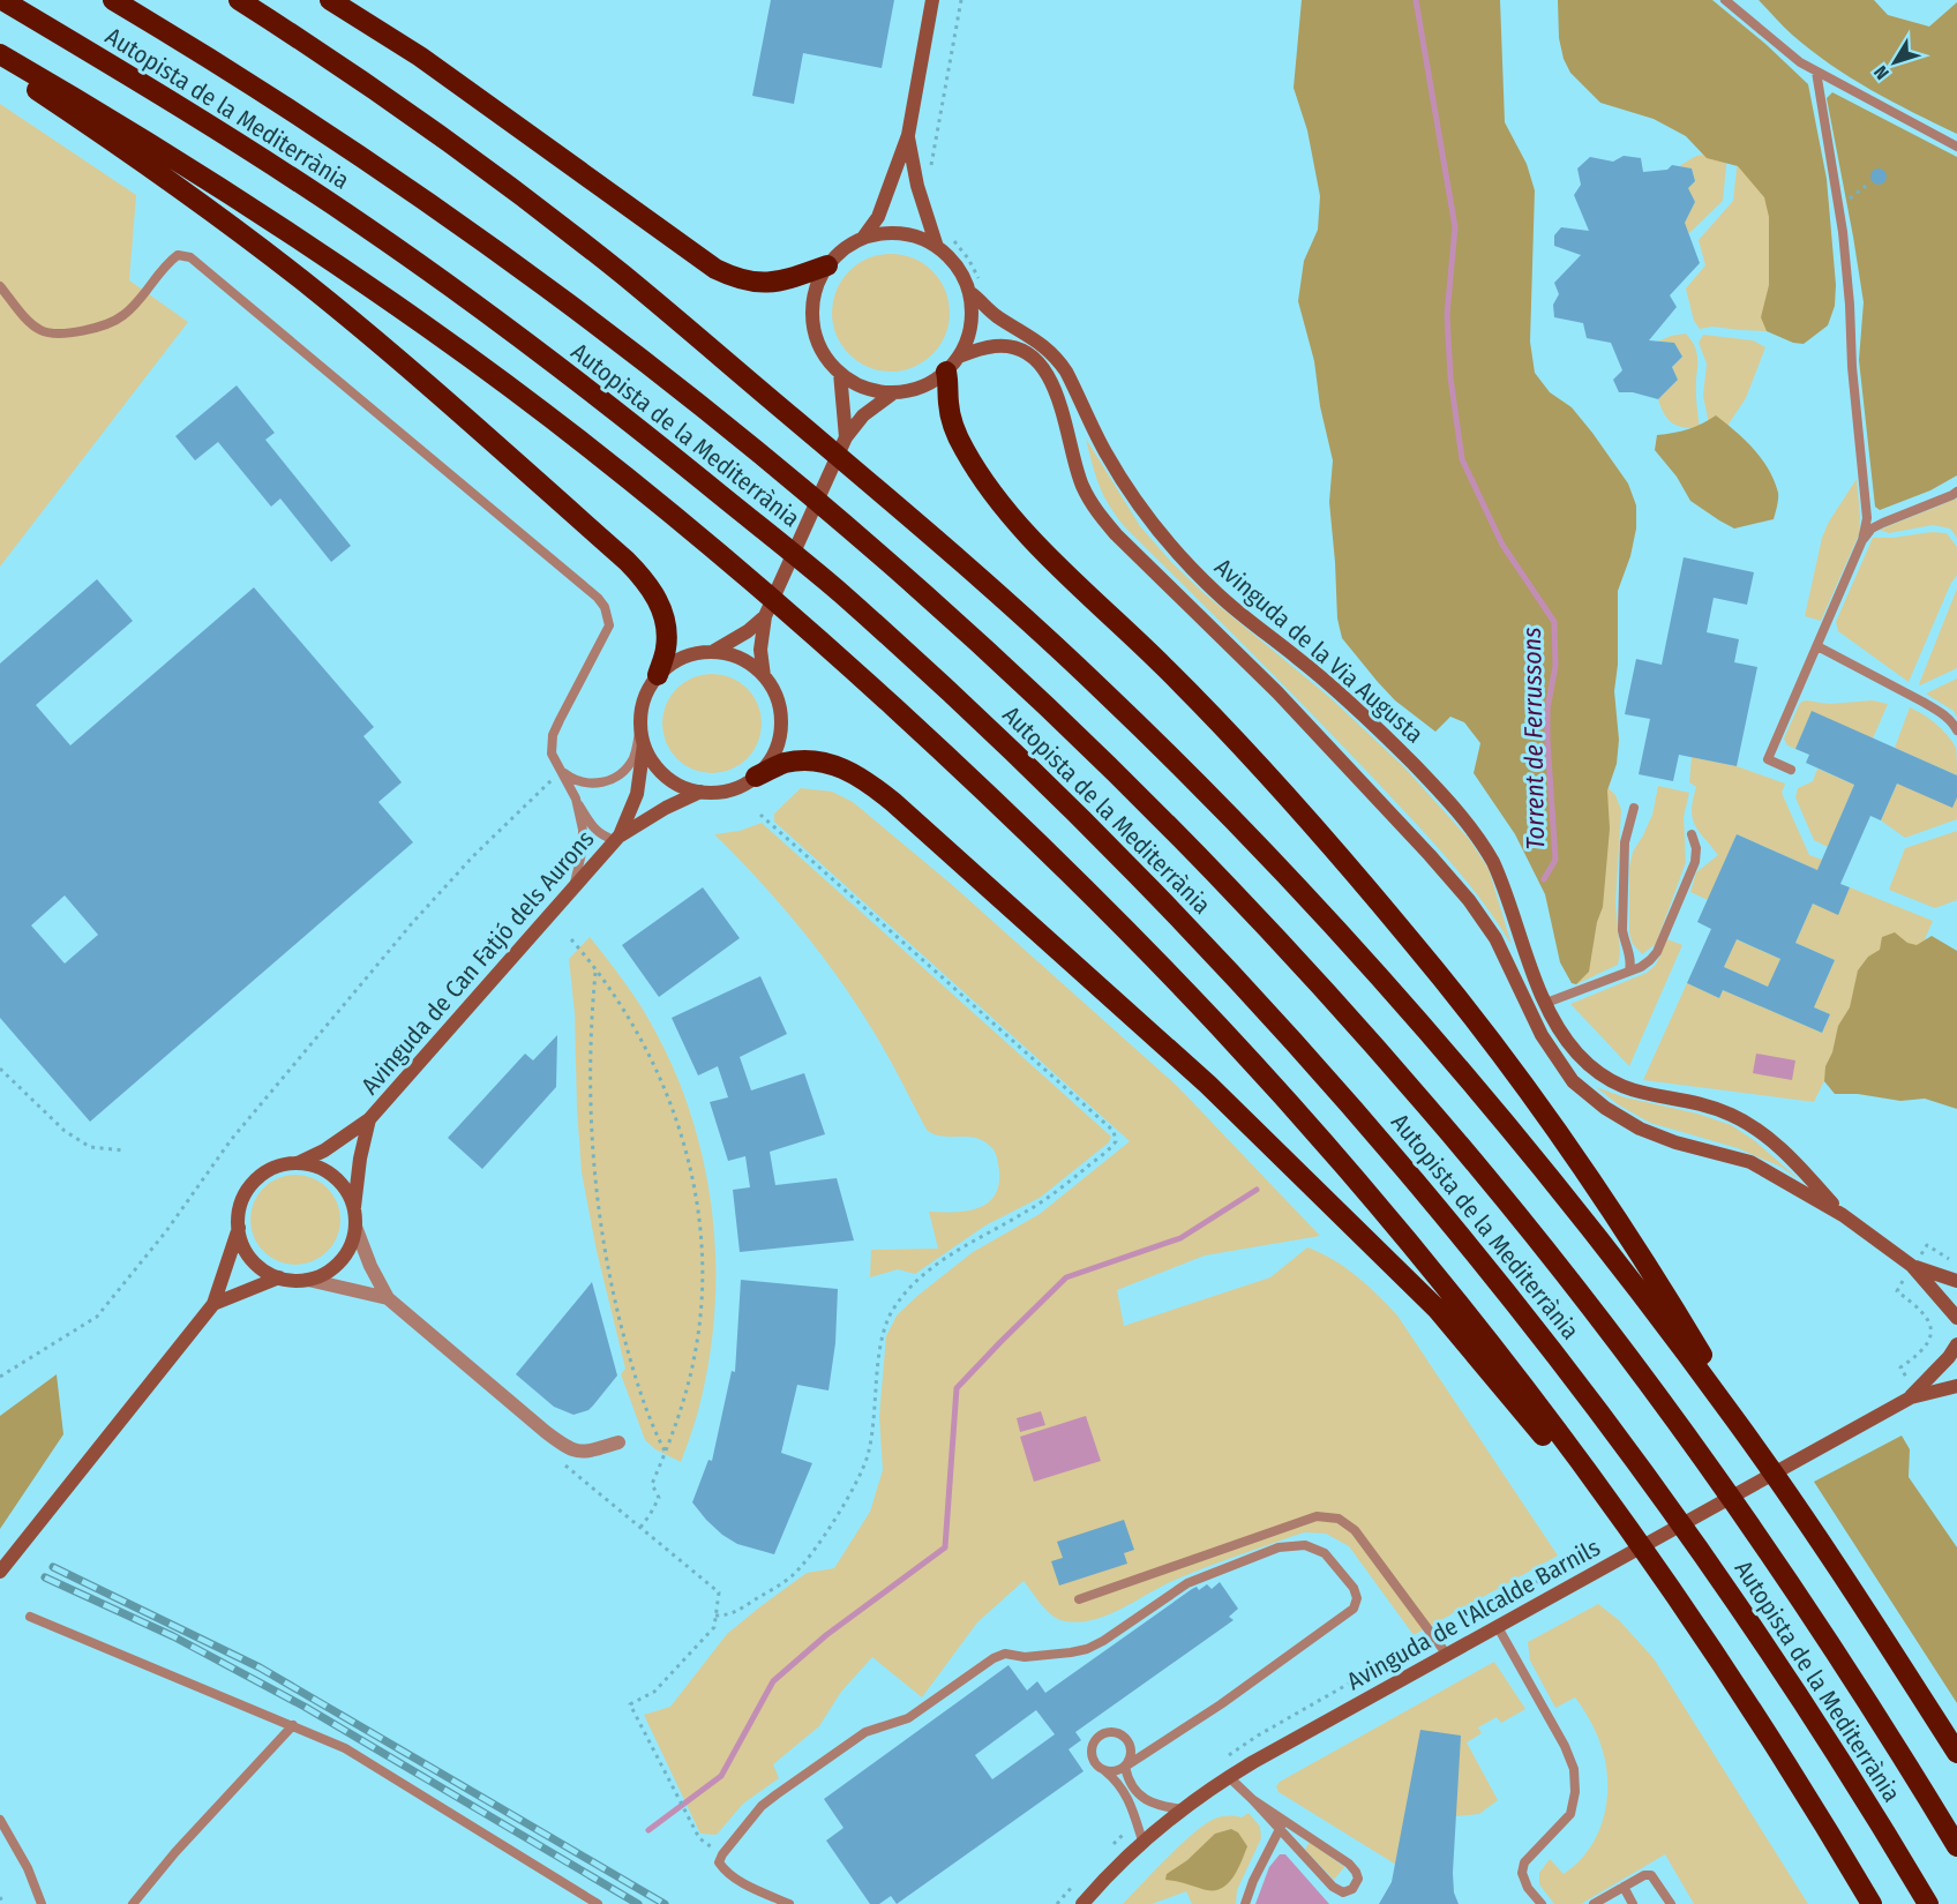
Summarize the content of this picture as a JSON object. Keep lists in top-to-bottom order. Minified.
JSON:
{"streets":{"highway":["Autopista de la Mediterrània"],"street":["Avinguda de la Via Augusta","Avinguda de Can Fatjó dels Aurons","Avinguda de l'Alcalde Barnils"]},"water":["Torrent de Ferrussons"],"north":"bottom left"}
